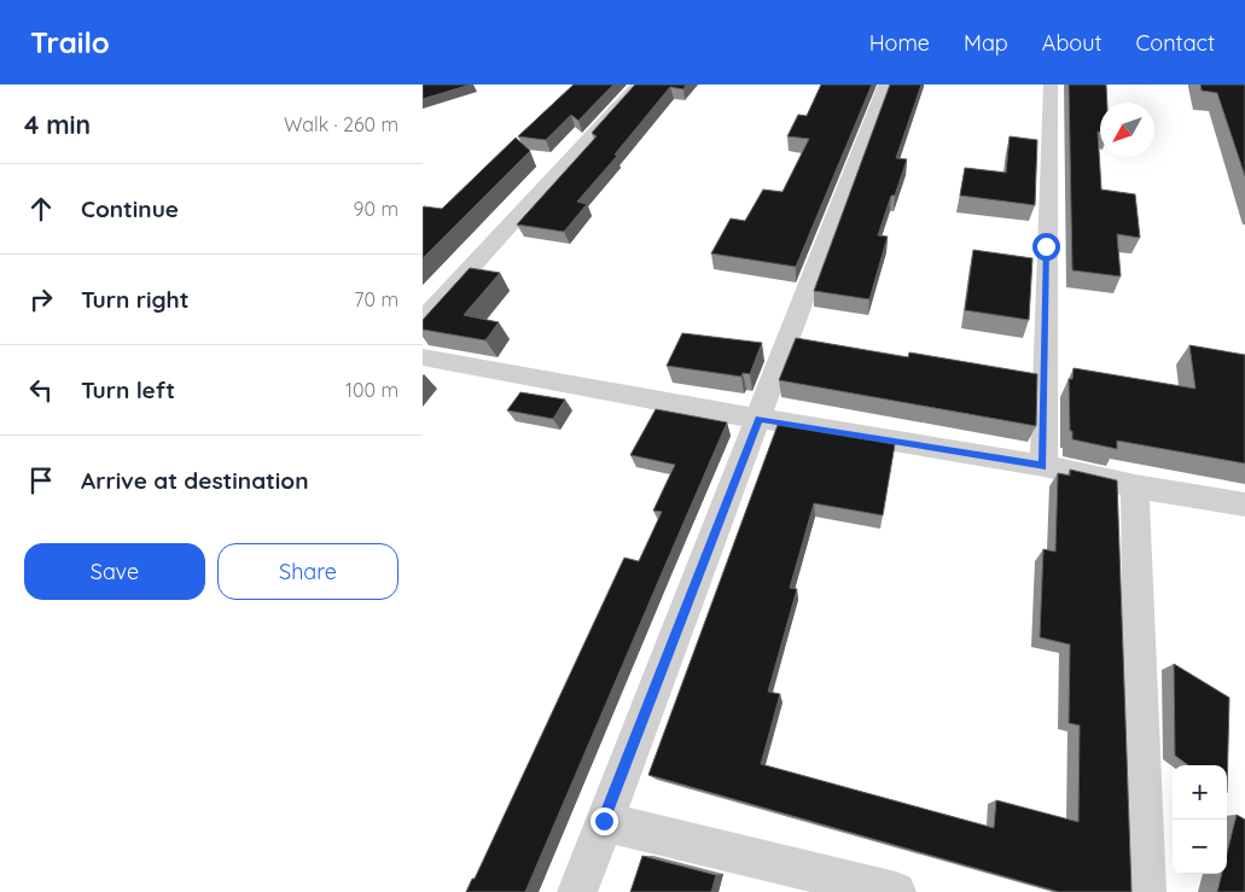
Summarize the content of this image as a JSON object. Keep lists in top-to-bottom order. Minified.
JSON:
{"north":"bottom left","page":{"header":"Trailo","nav":["Home","Map","About","Contact"],"heading":["4 min","Walk · 260 m"],"list":[["Continue","90 m"],["Turn right","70 m"],["Turn left","100 m"],"Arrive at destination"],"buttons":["Save","Share"],"map_buttons":["+","−"]}}
